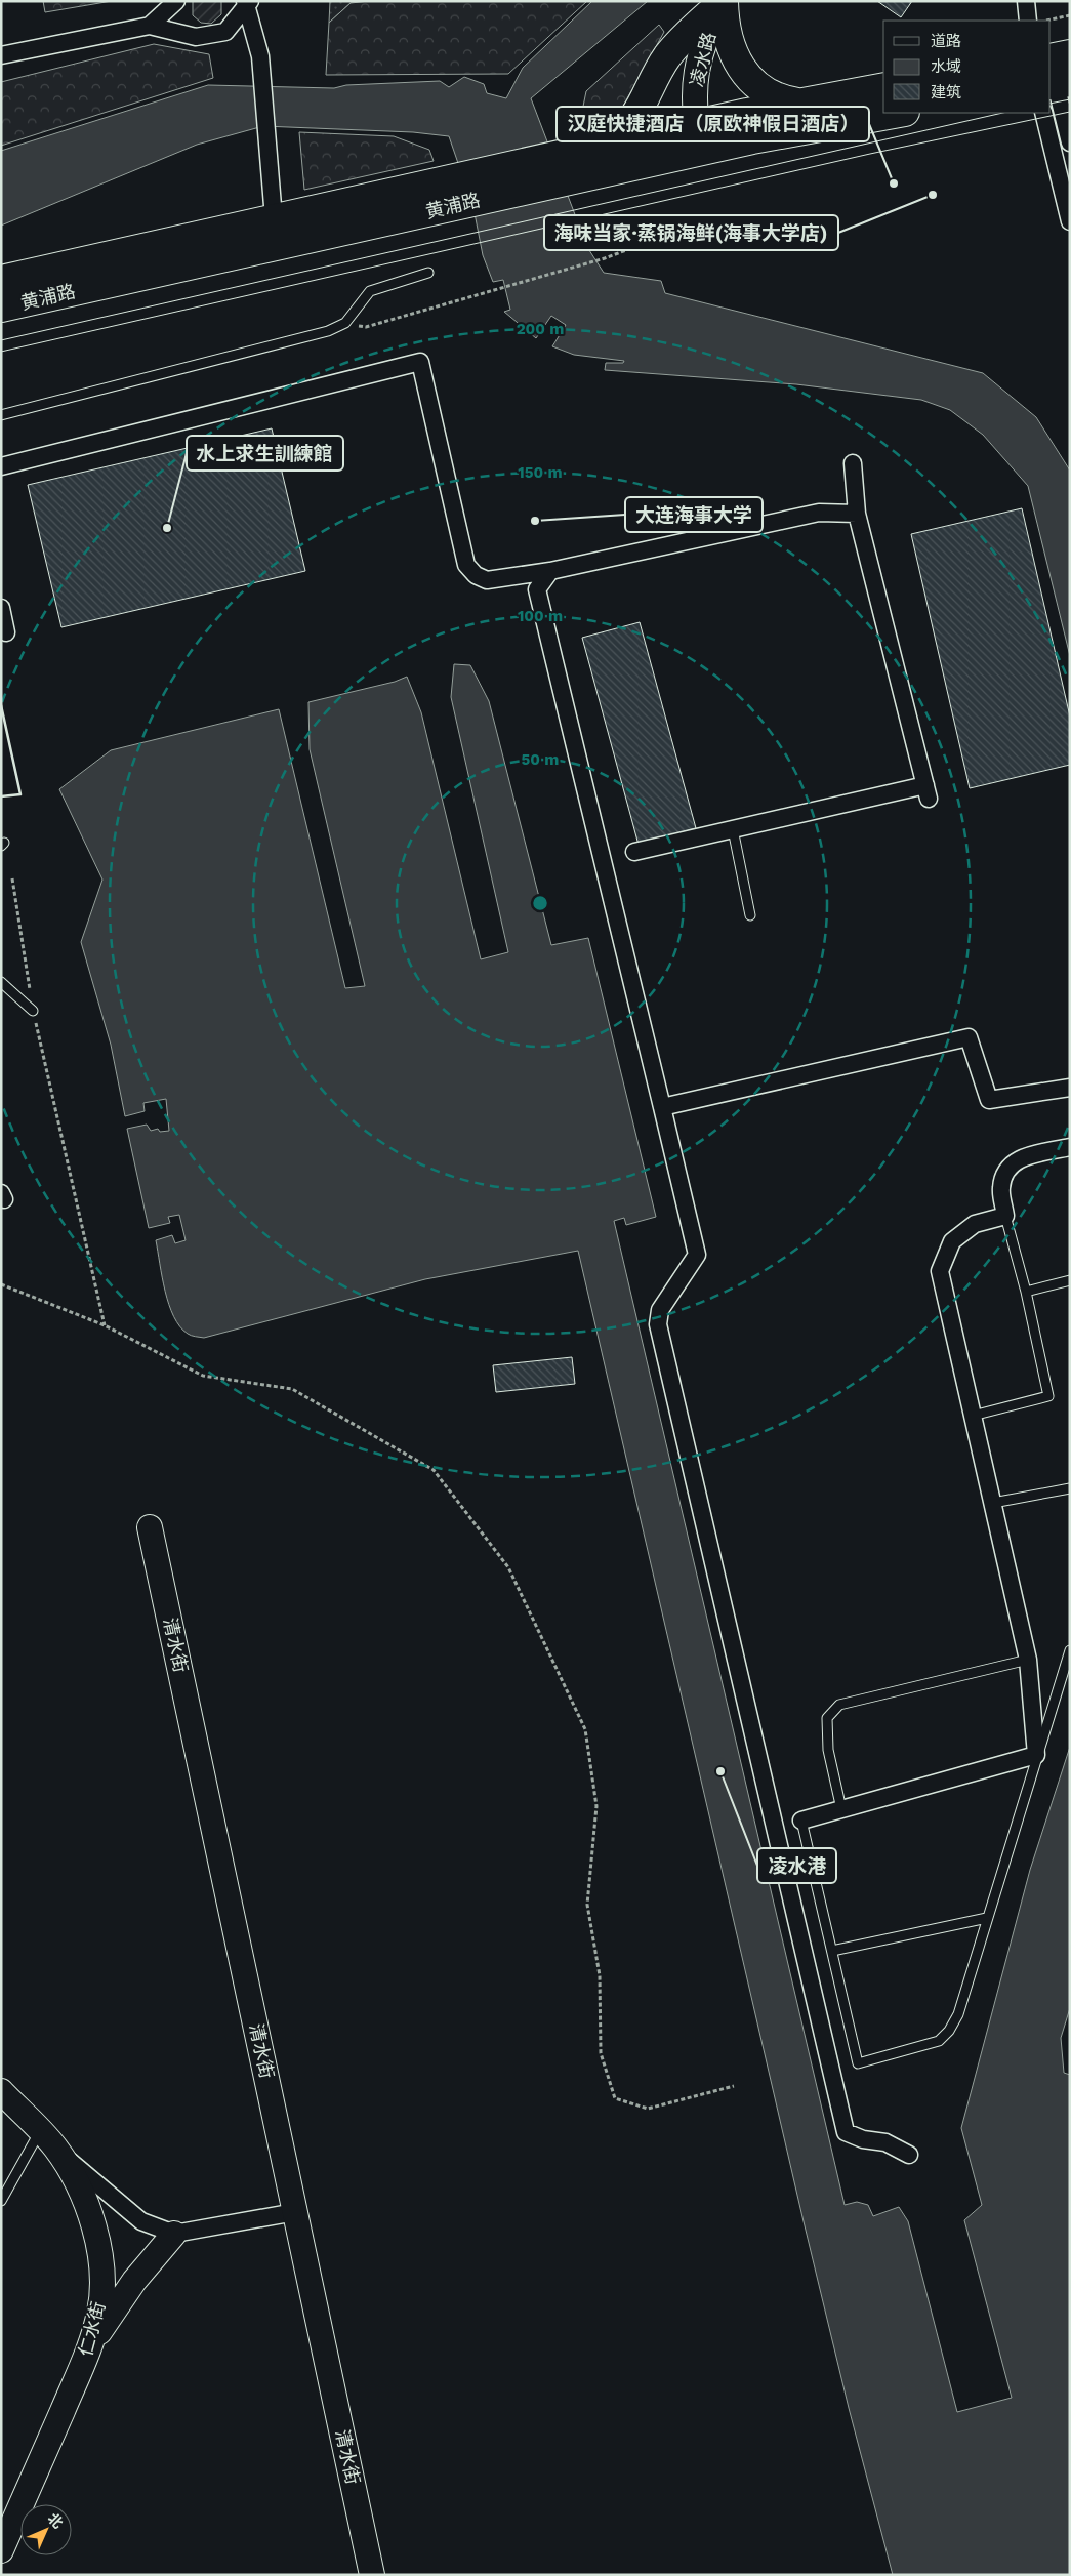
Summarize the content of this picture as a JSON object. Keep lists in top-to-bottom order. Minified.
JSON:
{"streets":{"highway":["黄浦路"],"main road":["凌水路","清水街","仁水街"]},"crossings":[["凌水路","黄浦路"]],"places":["汉庭快捷酒店（原欧神假日酒店）","海味当家·蒸锅海鲜(海事大学店)","大连海事大学","水上求生訓練館","凌水港"],"legend":["道路","水域","建筑"],"north":"top right","rings":["200 m","150 m","100 m","50 m"]}
